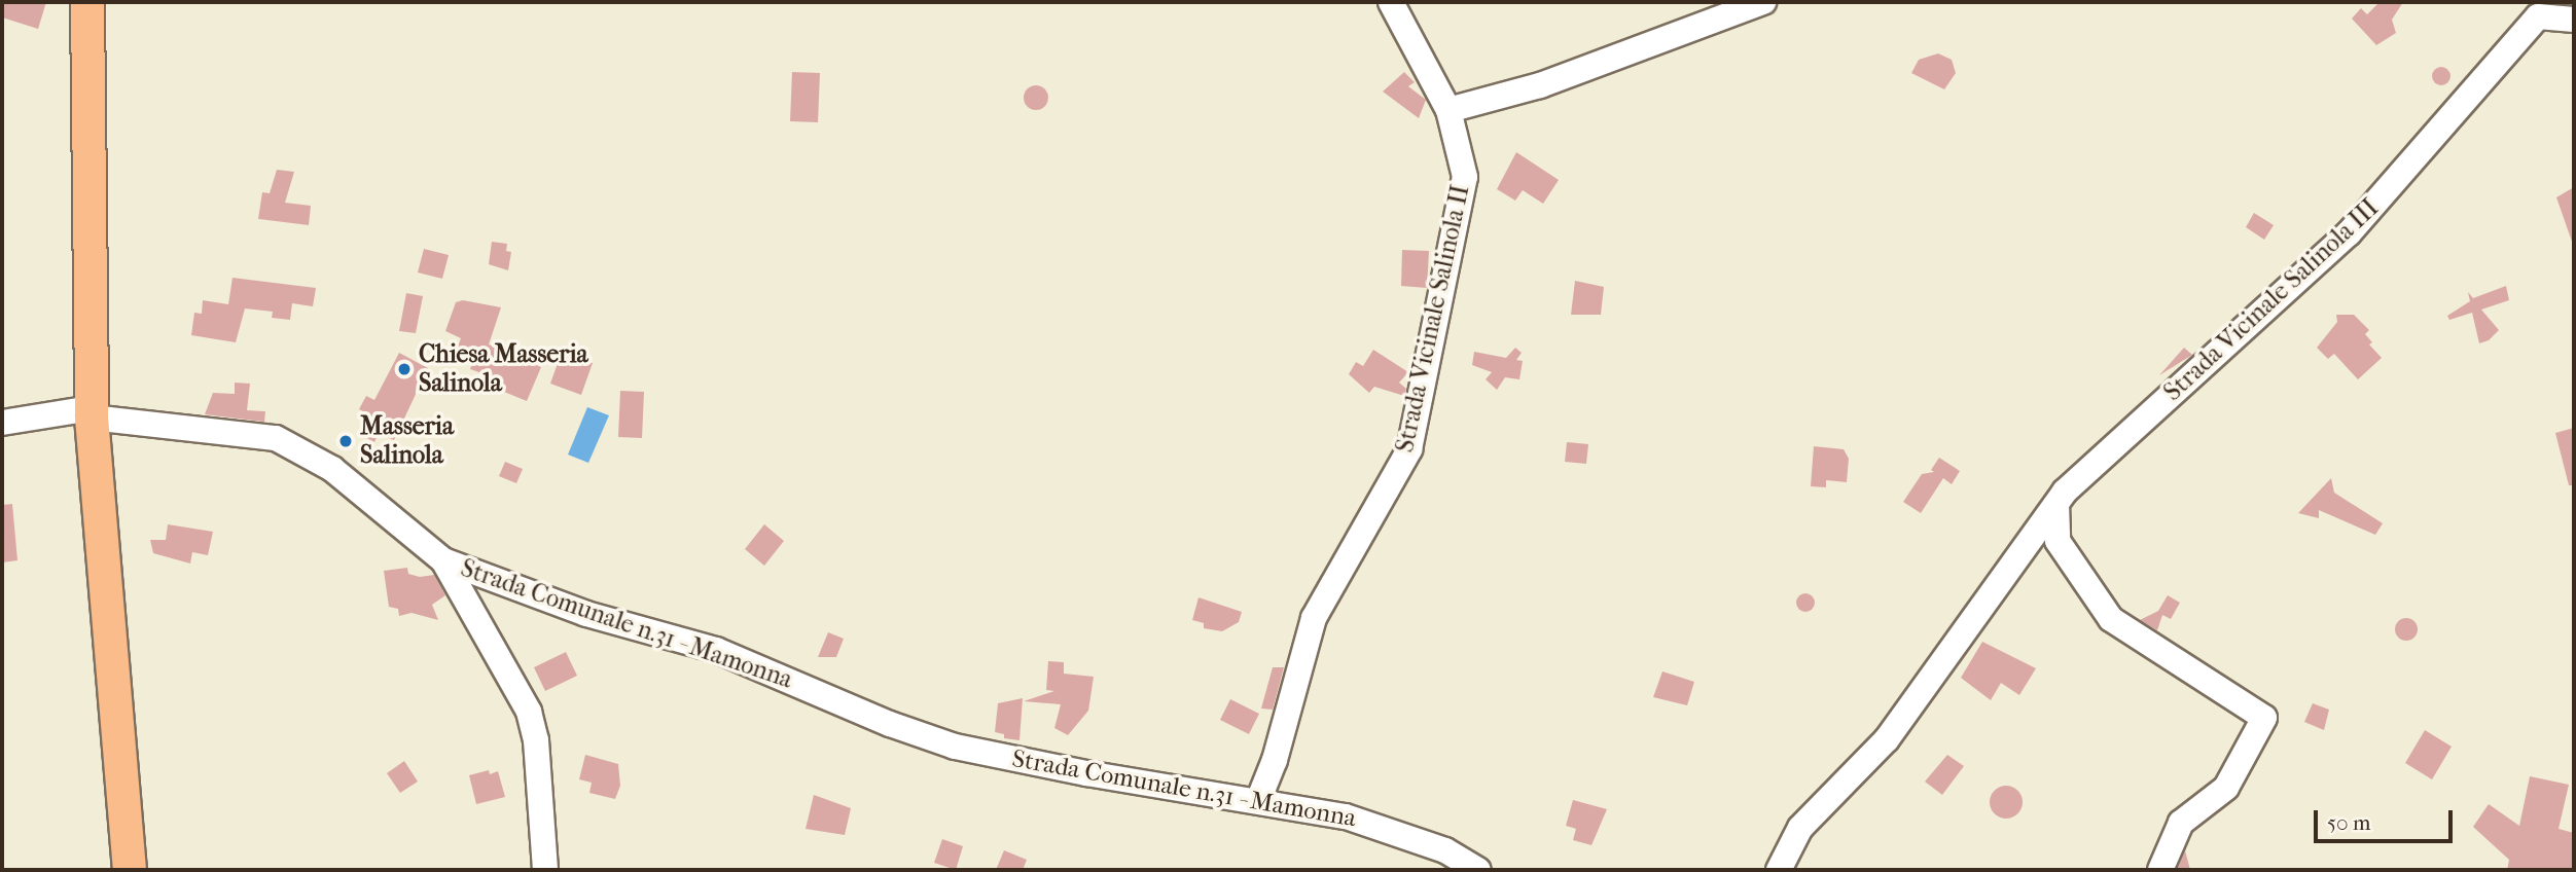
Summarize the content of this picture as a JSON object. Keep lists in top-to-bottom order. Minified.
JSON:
{"streets":{"street":["Strada Vicinale Salinola III","Strada Vicinale Salinola II","Strada Comunale n.31 - Mamonna"]},"crossings":[["Strada Vicinale Salinola II","Strada Comunale n.31 - Mamonna"]],"places":["Chiesa Masseria Salinola","Masseria Salinola"],"scale_bar":"50 m"}
